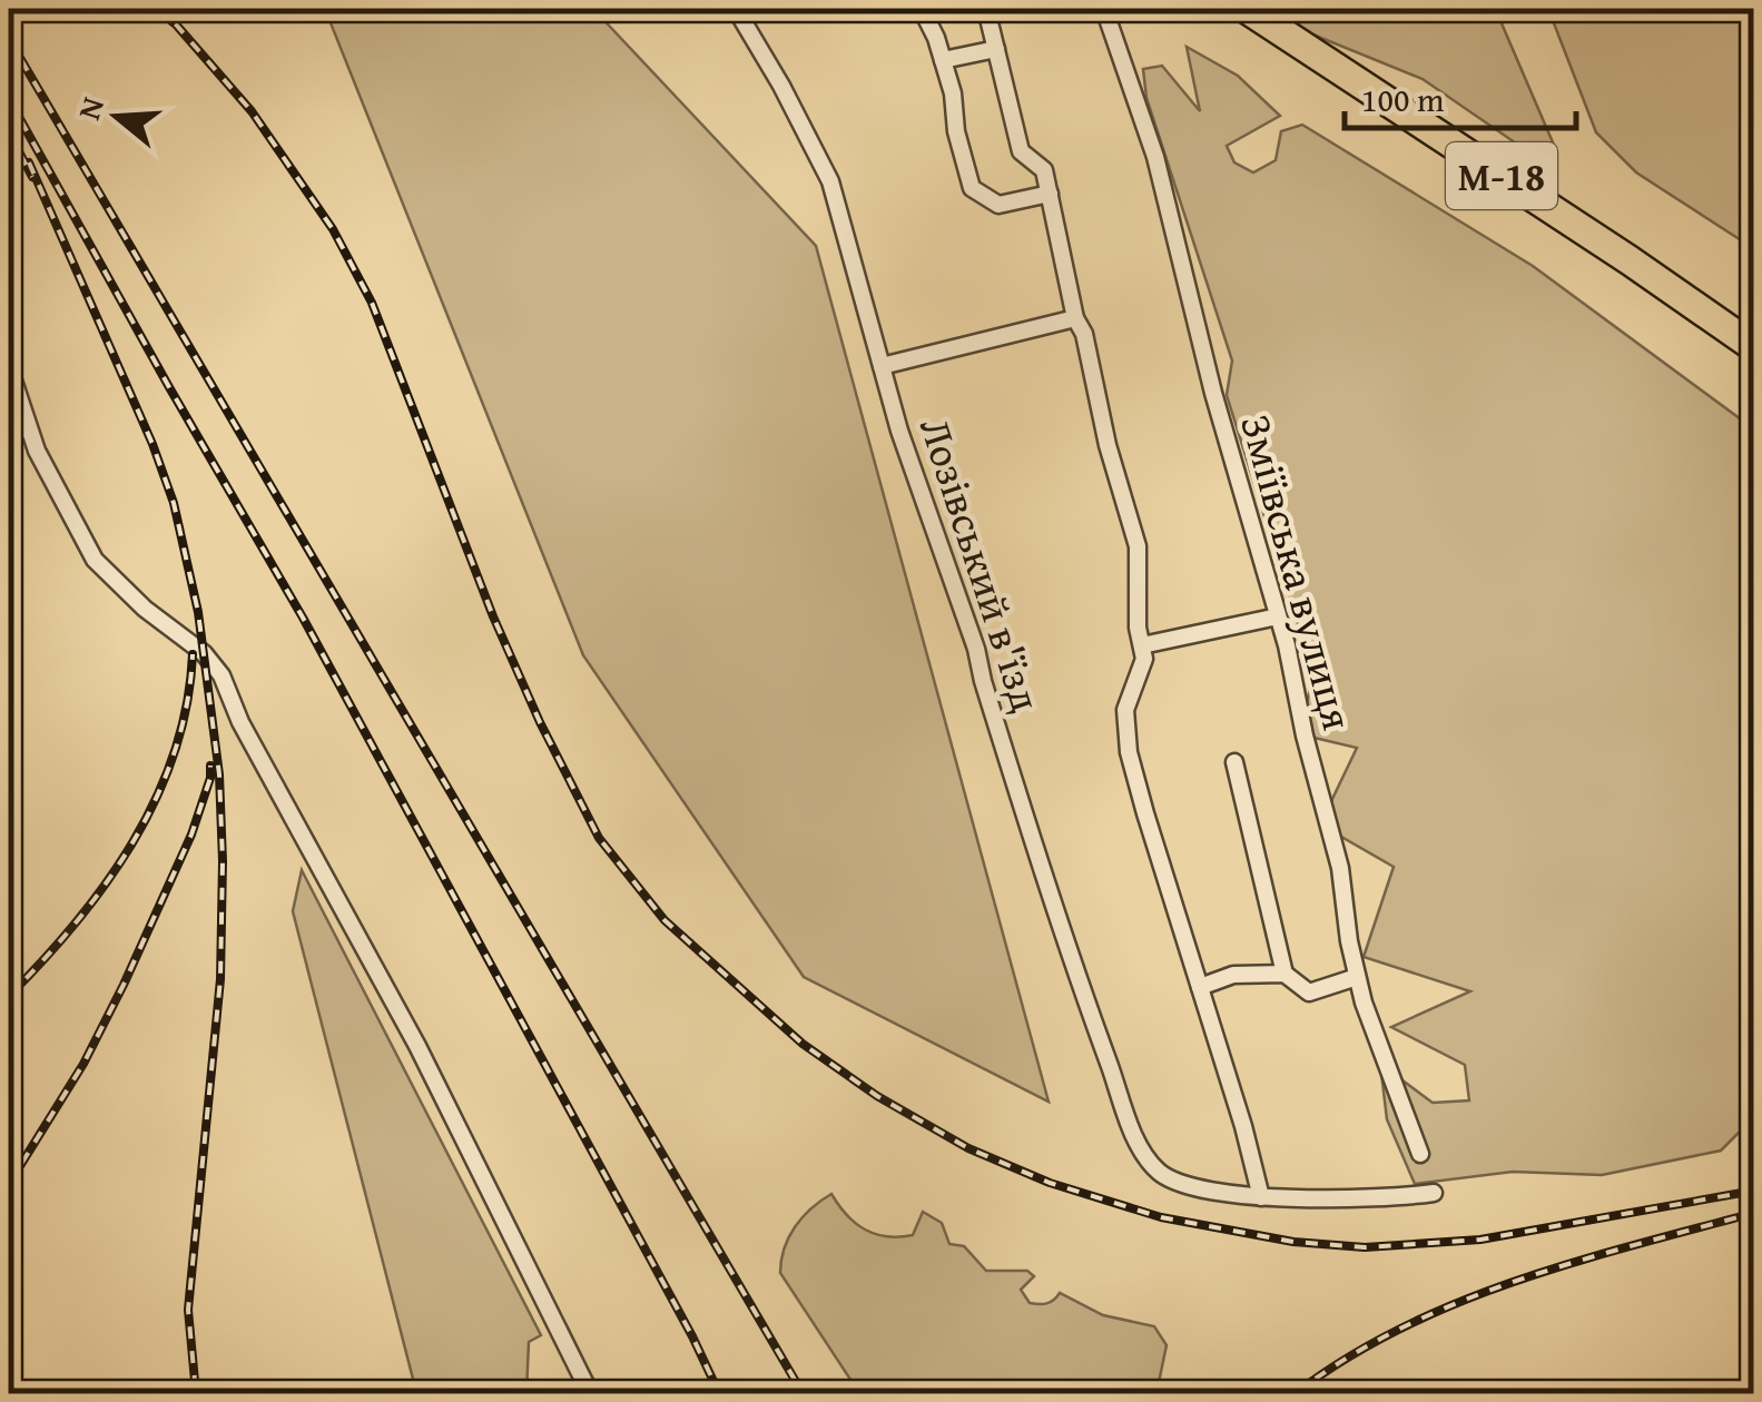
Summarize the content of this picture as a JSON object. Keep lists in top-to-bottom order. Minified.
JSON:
{"streets":{"highway":["М-18"],"street":["Лозівський в'їзд","Зміївська вулиця"]},"scale_bar":"100 m","north":"left"}
